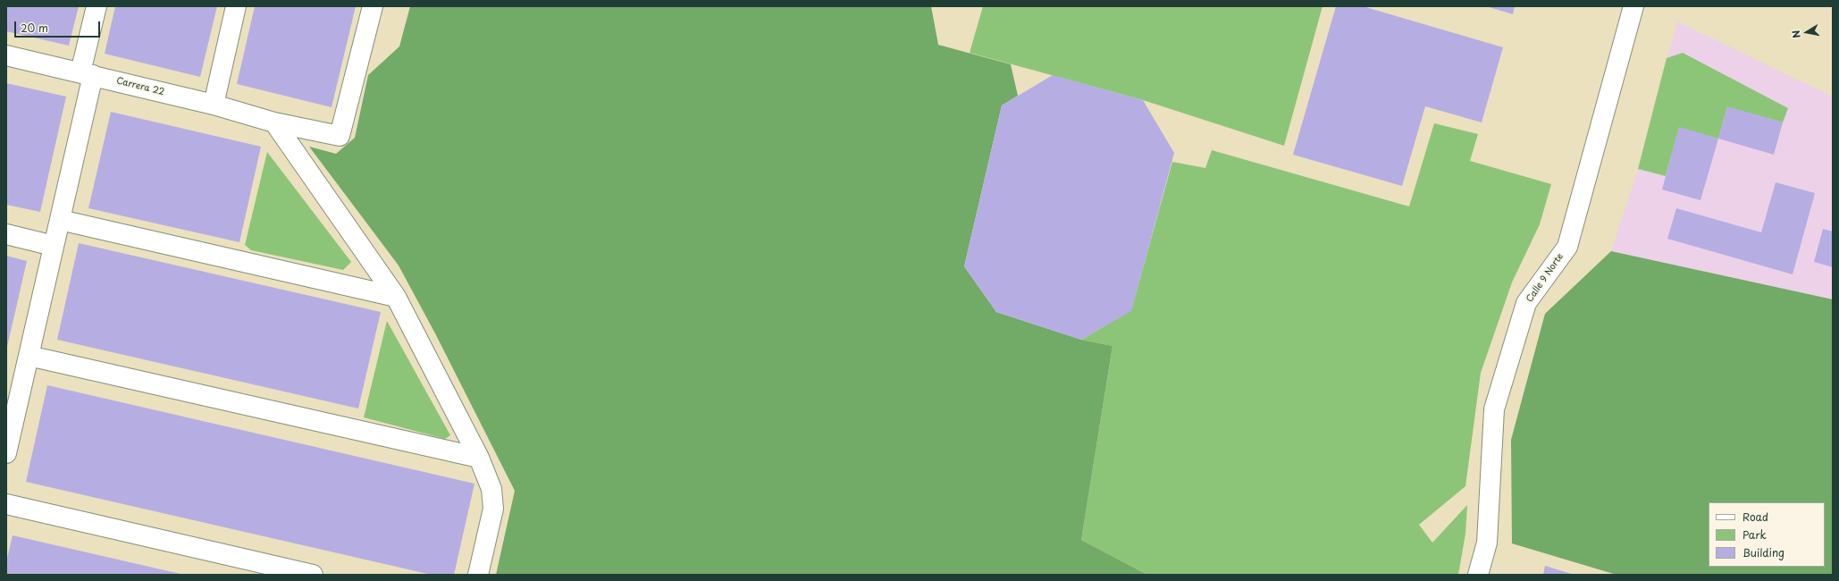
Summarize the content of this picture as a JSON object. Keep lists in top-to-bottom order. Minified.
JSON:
{"streets":{"street":["Carrera 22","Calle 9 Norte"]},"legend":["Road","Park","Building"],"scale_bar":"20 m","north":"left"}
